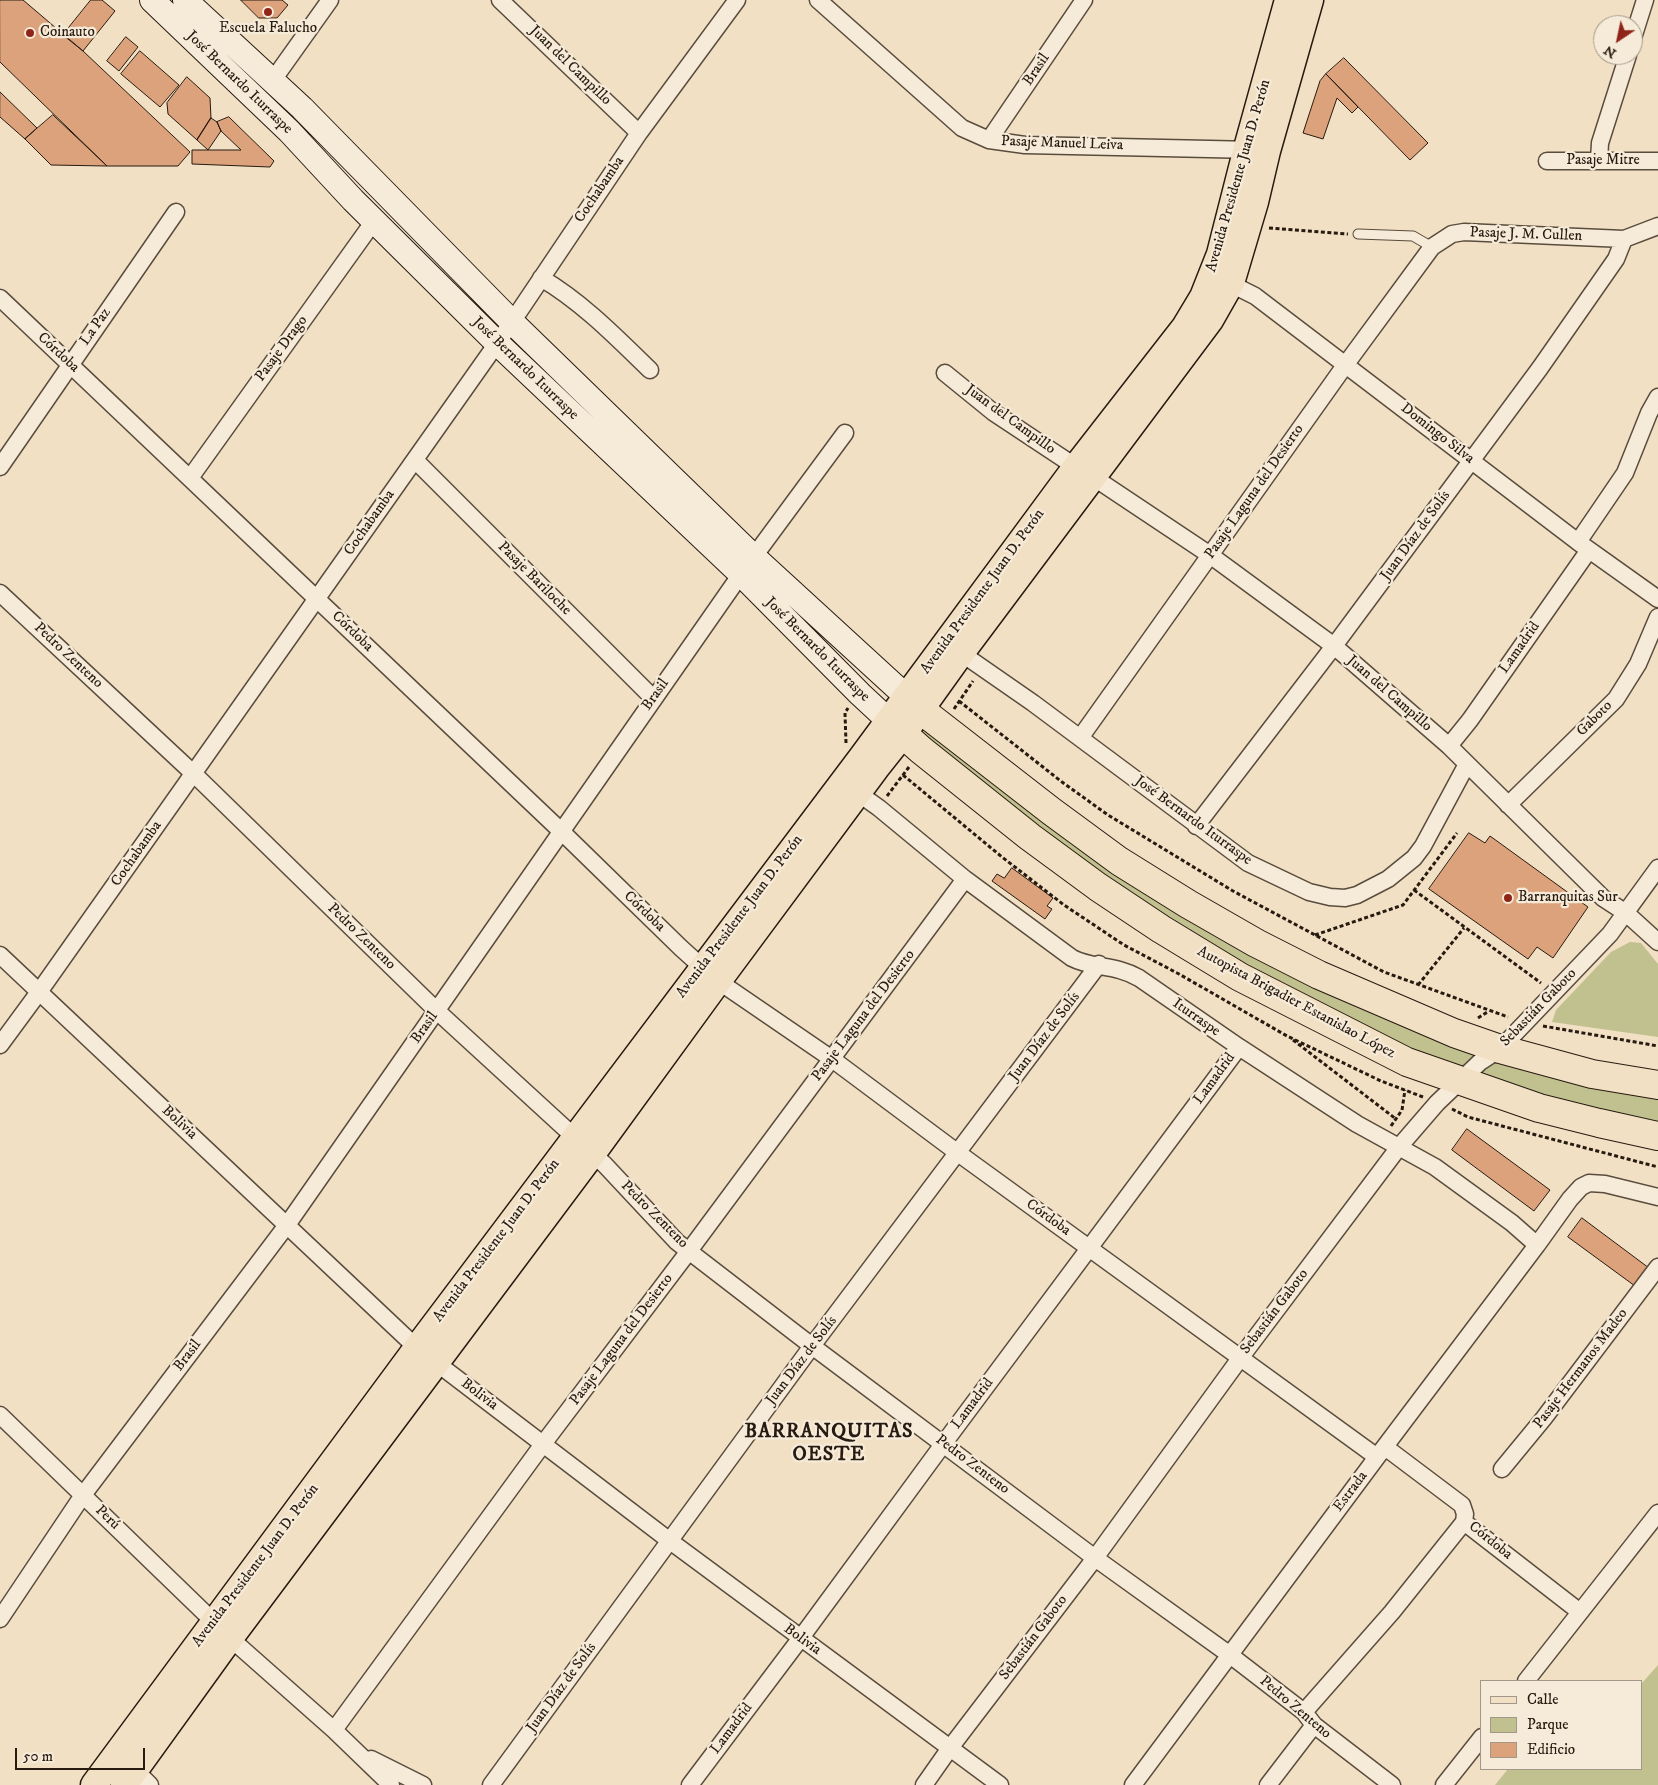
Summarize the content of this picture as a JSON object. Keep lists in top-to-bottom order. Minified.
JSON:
{"streets":{"highway":["Autopista Brigadier Estanislao López"],"main road":["José Bernardo Iturraspe","Avenida Presidente Juan D. Perón"],"street":["Juan del Campillo","Brasil","Pasaje Manuel Leiva","Pasaje Mitre","Cochabamba","Pasaje J. M. Cullen","La Paz","Pasaje Drago","Córdoba","Domingo Silva","Pasaje Laguna del Desierto","Juan Díaz de Solís","Pasaje Bariloche","Lamadrid","Pedro Zenteno","Gaboto","Sebastián Gaboto","Iturraspe","Bolivia","Pasaje Hermanos Madeo","Estrada","Perú"]},"crossings":[["Juan del Campillo","José Bernardo Iturraspe"],["Juan del Campillo","Avenida Presidente Juan D. Perón"],["Juan del Campillo","Cochabamba"],["Juan del Campillo","Pasaje Laguna del Desierto"],["Juan del Campillo","Juan Díaz de Solís"],["Juan del Campillo","Lamadrid"],["Juan del Campillo","Gaboto"],["Juan del Campillo","Sebastián Gaboto"],["Brasil","José Bernardo Iturraspe"],["Brasil","Pasaje Manuel Leiva"],["Brasil","Córdoba"],["Brasil","Pasaje Bariloche"],["Brasil","Pedro Zenteno"],["Brasil","Bolivia"],["Brasil","Perú"],["José Bernardo Iturraspe","Avenida Presidente Juan D. Perón"],["José Bernardo Iturraspe","Cochabamba"],["José Bernardo Iturraspe","Pasaje Drago"],["José Bernardo Iturraspe","Pasaje Laguna del Desierto"],["José Bernardo Iturraspe","Juan Díaz de Solís"],["José Bernardo Iturraspe","Autopista Brigadier Estanislao López"],["Pasaje Manuel Leiva","Avenida Presidente Juan D. Perón"],["Avenida Presidente Juan D. Perón","Córdoba"],["Avenida Presidente Juan D. Perón","Domingo Silva"],["Avenida Presidente Juan D. Perón","Pedro Zenteno"],["Avenida Presidente Juan D. Perón","Autopista Brigadier Estanislao López"],["Avenida Presidente Juan D. Perón","Iturraspe"],["Avenida Presidente Juan D. Perón","Bolivia"],["Avenida Presidente Juan D. Perón","Perú"],["Cochabamba","Córdoba"],["Cochabamba","Pasaje Bariloche"],["Cochabamba","Pedro Zenteno"],["Cochabamba","Bolivia"],["Pasaje J. M. Cullen","Pasaje Laguna del Desierto"],["Pasaje J. M. Cullen","Juan Díaz de Solís"],["La Paz","Córdoba"],["Pasaje Drago","Córdoba"],["Córdoba","Pasaje Laguna del Desierto"],["Córdoba","Juan Díaz de Solís"],["Córdoba","Lamadrid"],["Córdoba","Sebastián Gaboto"],["Córdoba","Estrada"],["Domingo Silva","Pasaje Laguna del Desierto"],["Domingo Silva","Juan Díaz de Solís"],["Domingo Silva","Lamadrid"],["Pasaje Laguna del Desierto","Pedro Zenteno"],["Pasaje Laguna del Desierto","Iturraspe"],["Pasaje Laguna del Desierto","Bolivia"],["Pasaje Laguna del Desierto","Perú"],["Juan Díaz de Solís","Pedro Zenteno"],["Juan Díaz de Solís","Iturraspe"],["Juan Díaz de Solís","Bolivia"],["Lamadrid","Pedro Zenteno"],["Lamadrid","Iturraspe"],["Lamadrid","Bolivia"],["Pedro Zenteno","Sebastián Gaboto"],["Pedro Zenteno","Estrada"],["Autopista Brigadier Estanislao López","Sebastián Gaboto"],["Sebastián Gaboto","Iturraspe"],["Sebastián Gaboto","Bolivia"],["Iturraspe","Estrada"]],"districts":["BARRANQUITAS OESTE"],"places":["Escuela Falucho","Coinauto","Barranquitas Sur"],"legend":["Calle","Parque","Edificio"],"scale_bar":"50 m","north":"bottom left"}
